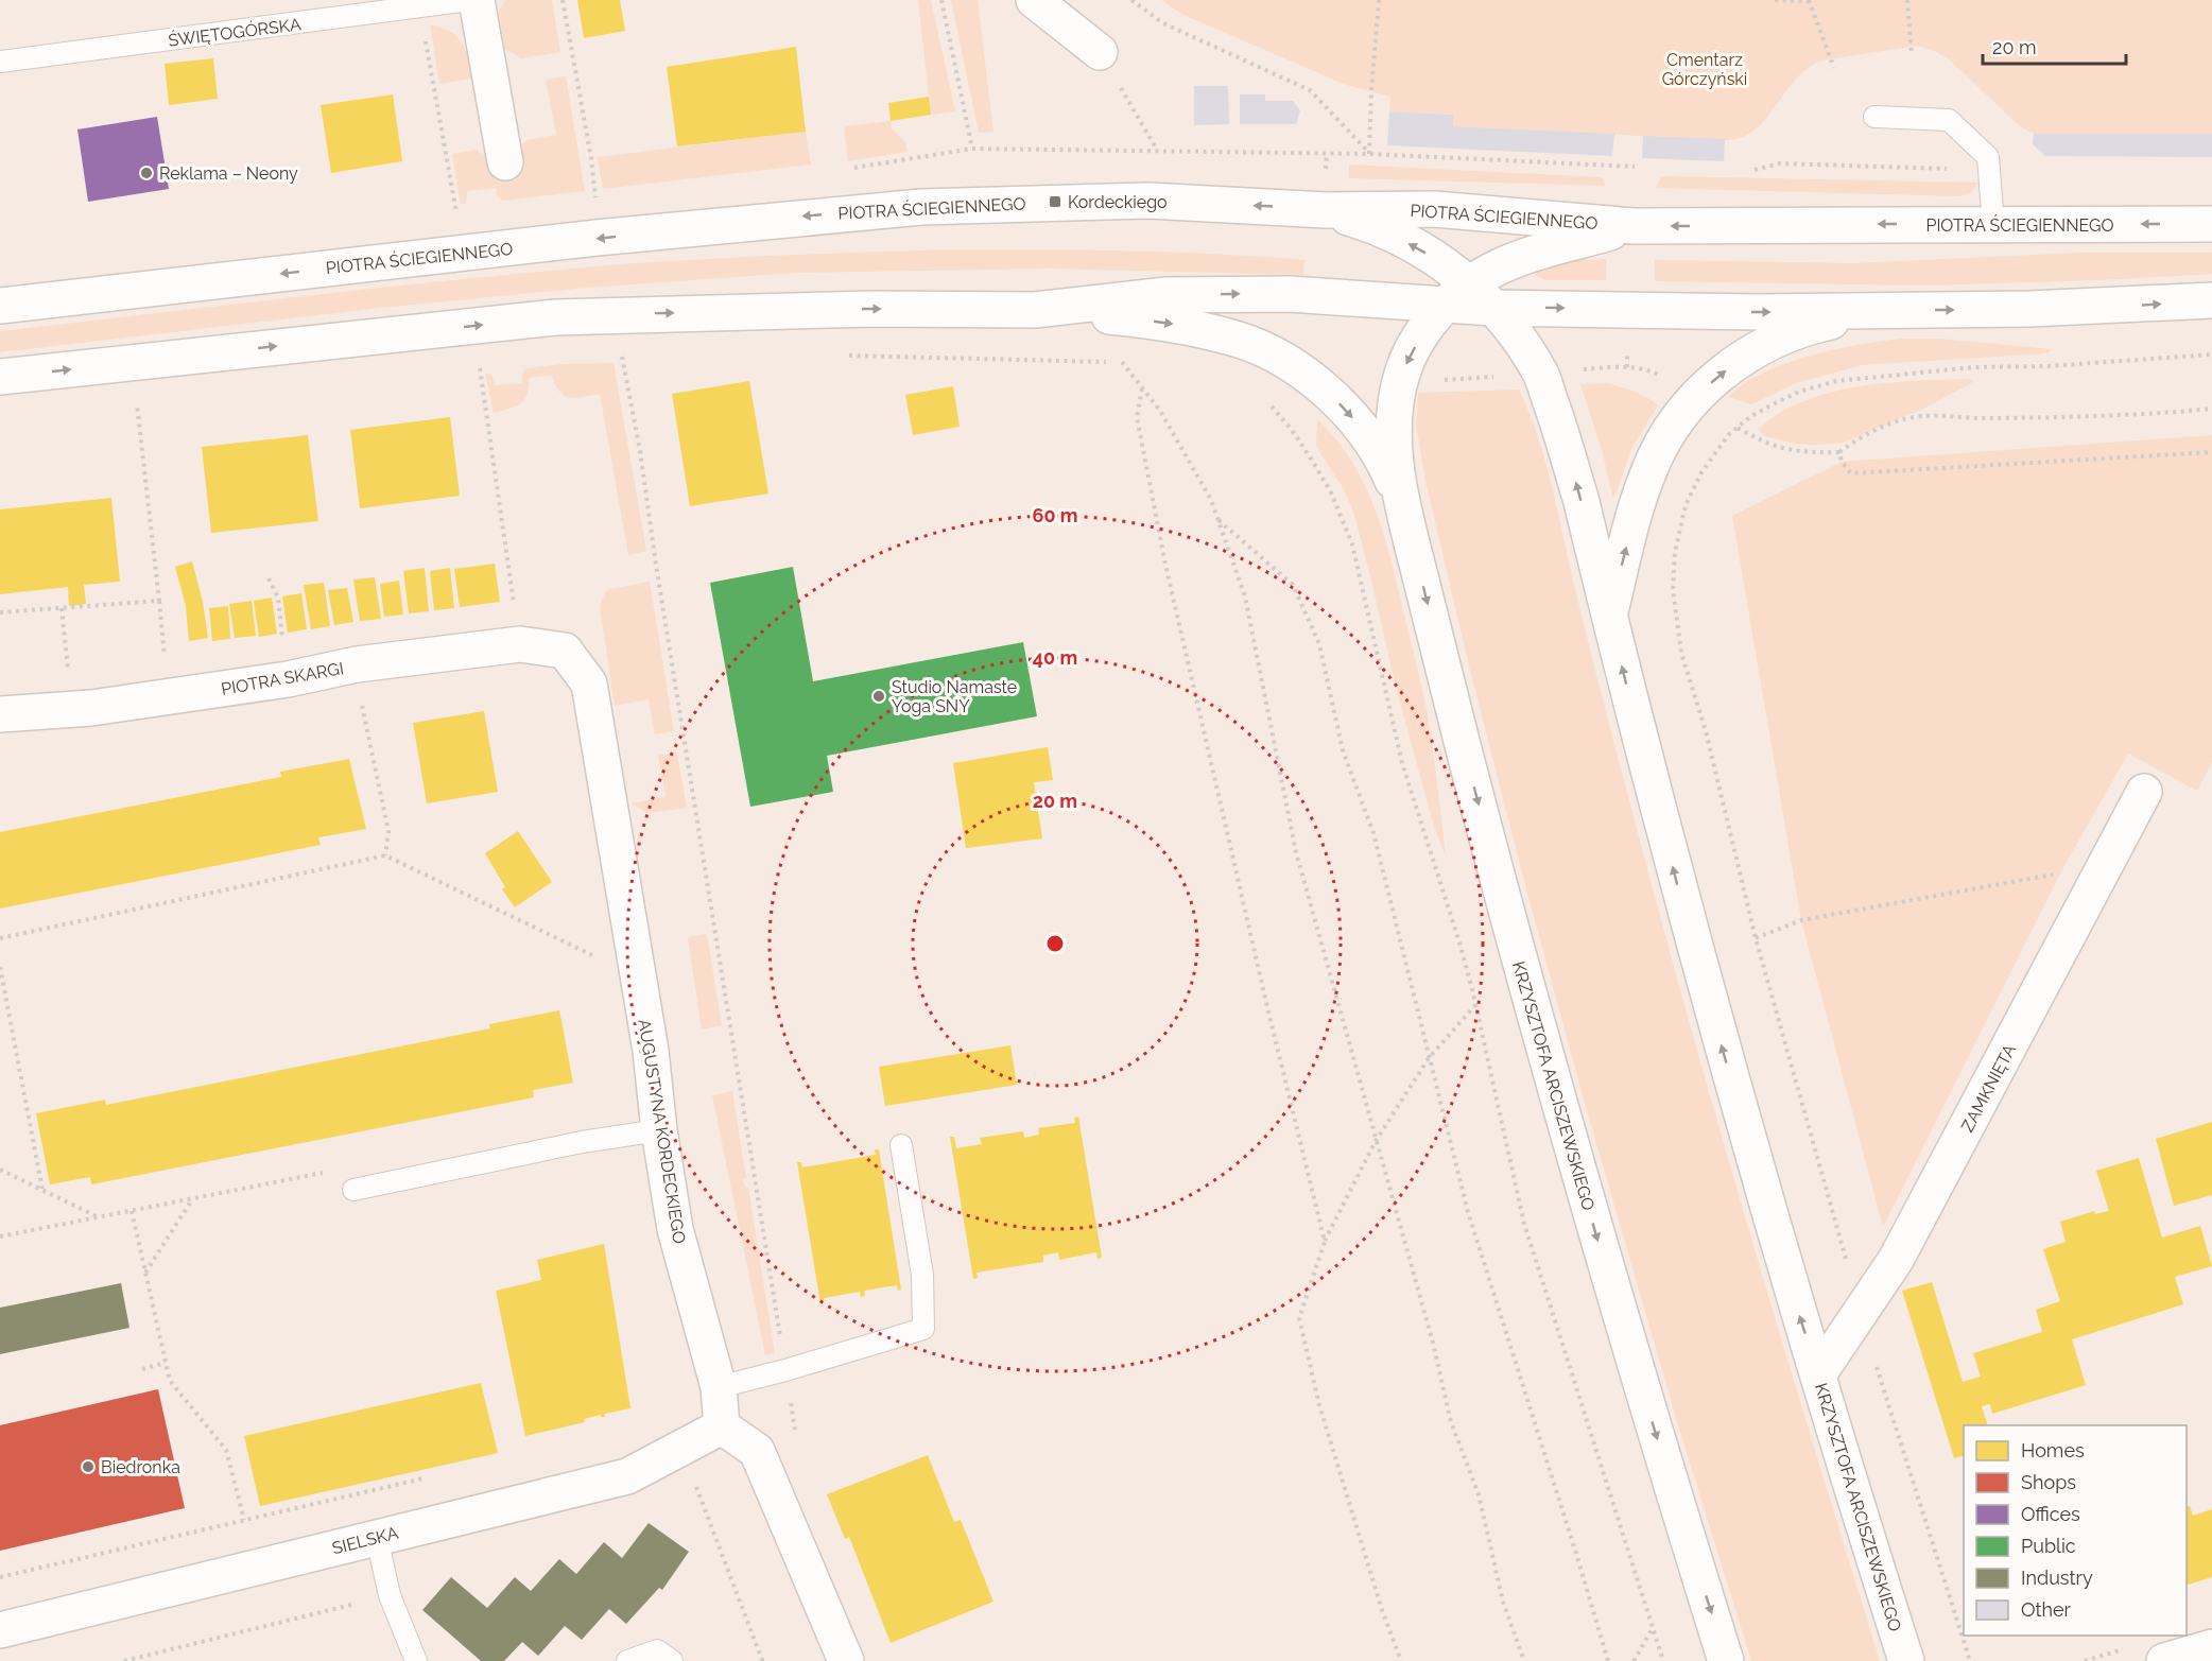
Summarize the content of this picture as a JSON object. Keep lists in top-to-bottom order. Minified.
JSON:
{"streets":{"street":["PIOTRA ŚCIEGIENNEGO","PIOTRA SKARGI","KRZYSZTOFA ARCISZEWSKIEGO","ZAMKNIĘTA","AUGUSTYNA KORDECKIEGO","SIELSKA"],"lane":["ŚWIĘTOGÓRSKA"]},"crossings":[["PIOTRA ŚCIEGIENNEGO","KRZYSZTOFA ARCISZEWSKIEGO"],["PIOTRA SKARGI","AUGUSTYNA KORDECKIEGO"],["KRZYSZTOFA ARCISZEWSKIEGO","ZAMKNIĘTA"],["AUGUSTYNA KORDECKIEGO","SIELSKA"]],"parks":["Cmentarz Górczyński"],"places":{"other":["Reklama – Neony","Studio Namaste Yoga SNY","Biedronka"],"transit":["Kordeckiego"]},"legend":["Homes","Shops","Offices","Public","Industry","Other"],"scale_bar":"20 m","rings":["60 m","40 m","20 m"]}
